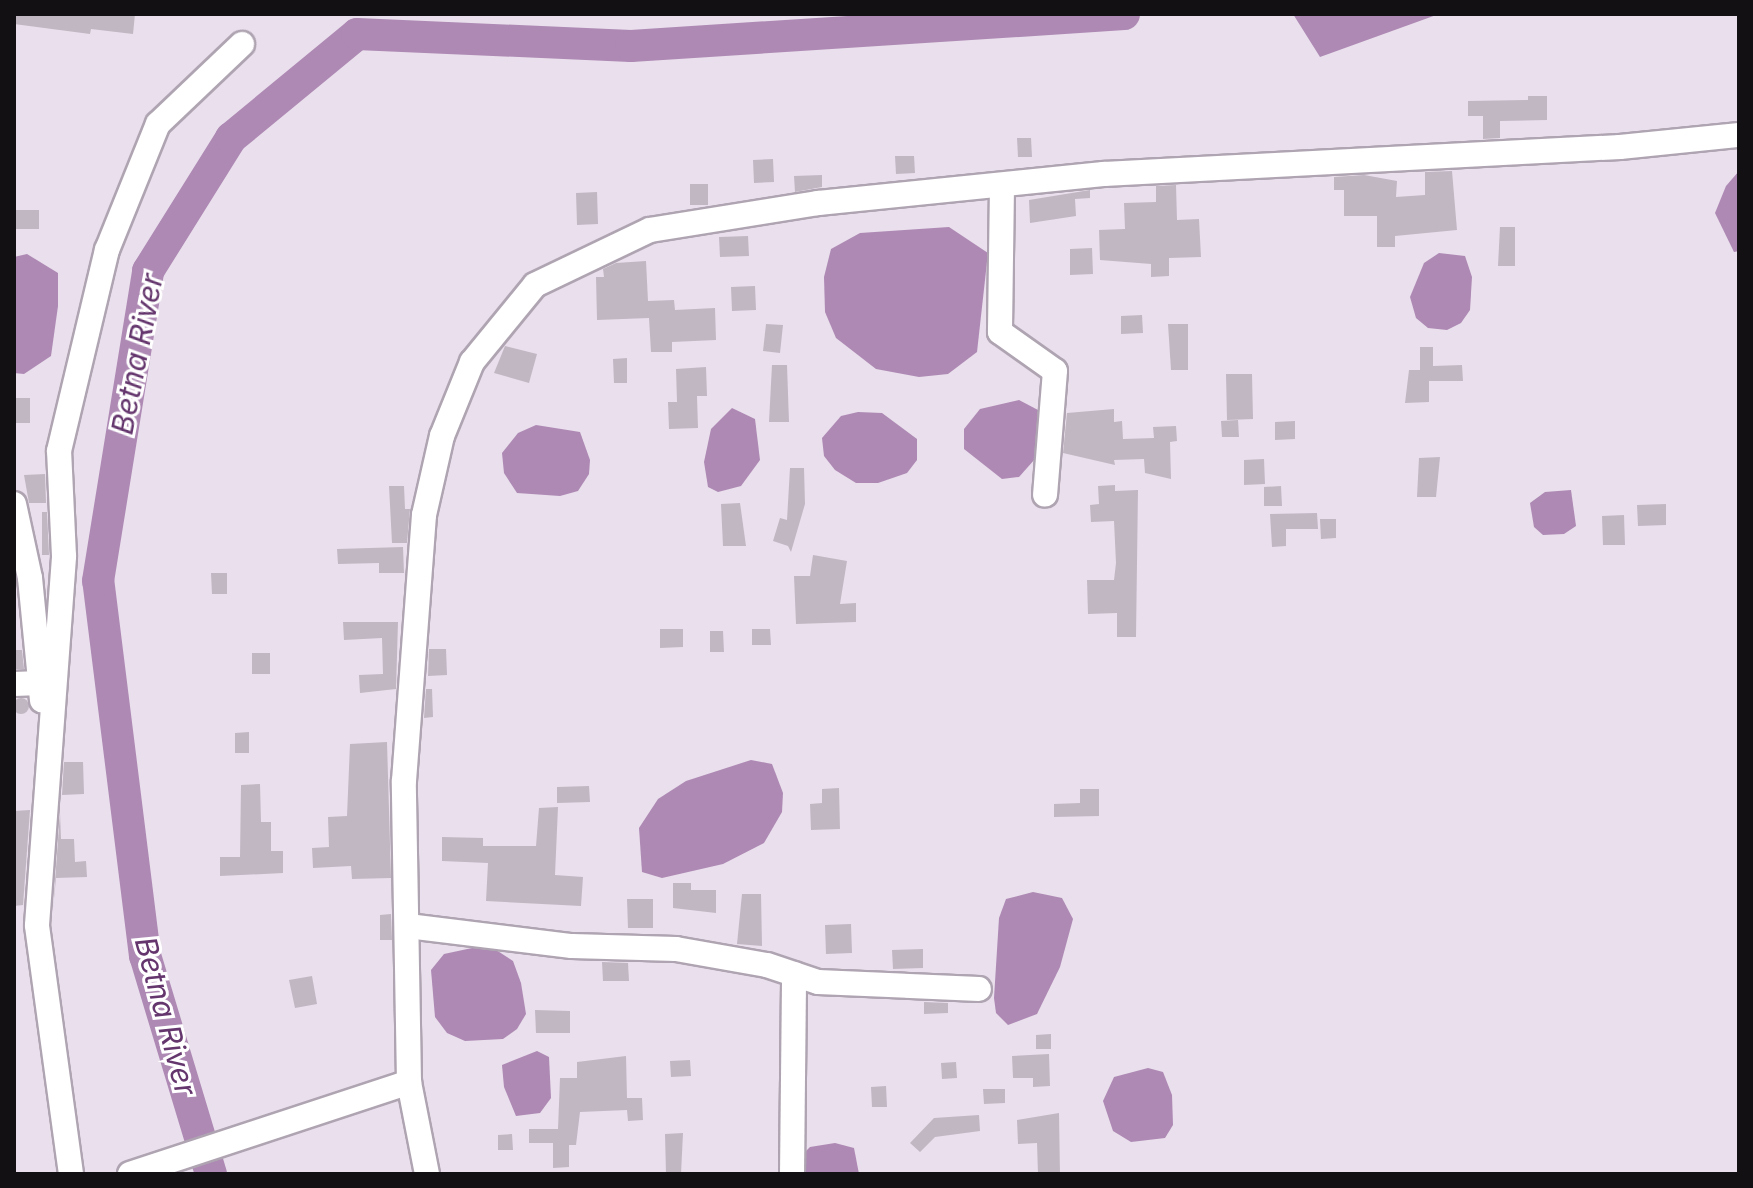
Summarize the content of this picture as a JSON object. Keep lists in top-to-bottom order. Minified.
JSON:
{"water":["Betna River"]}
